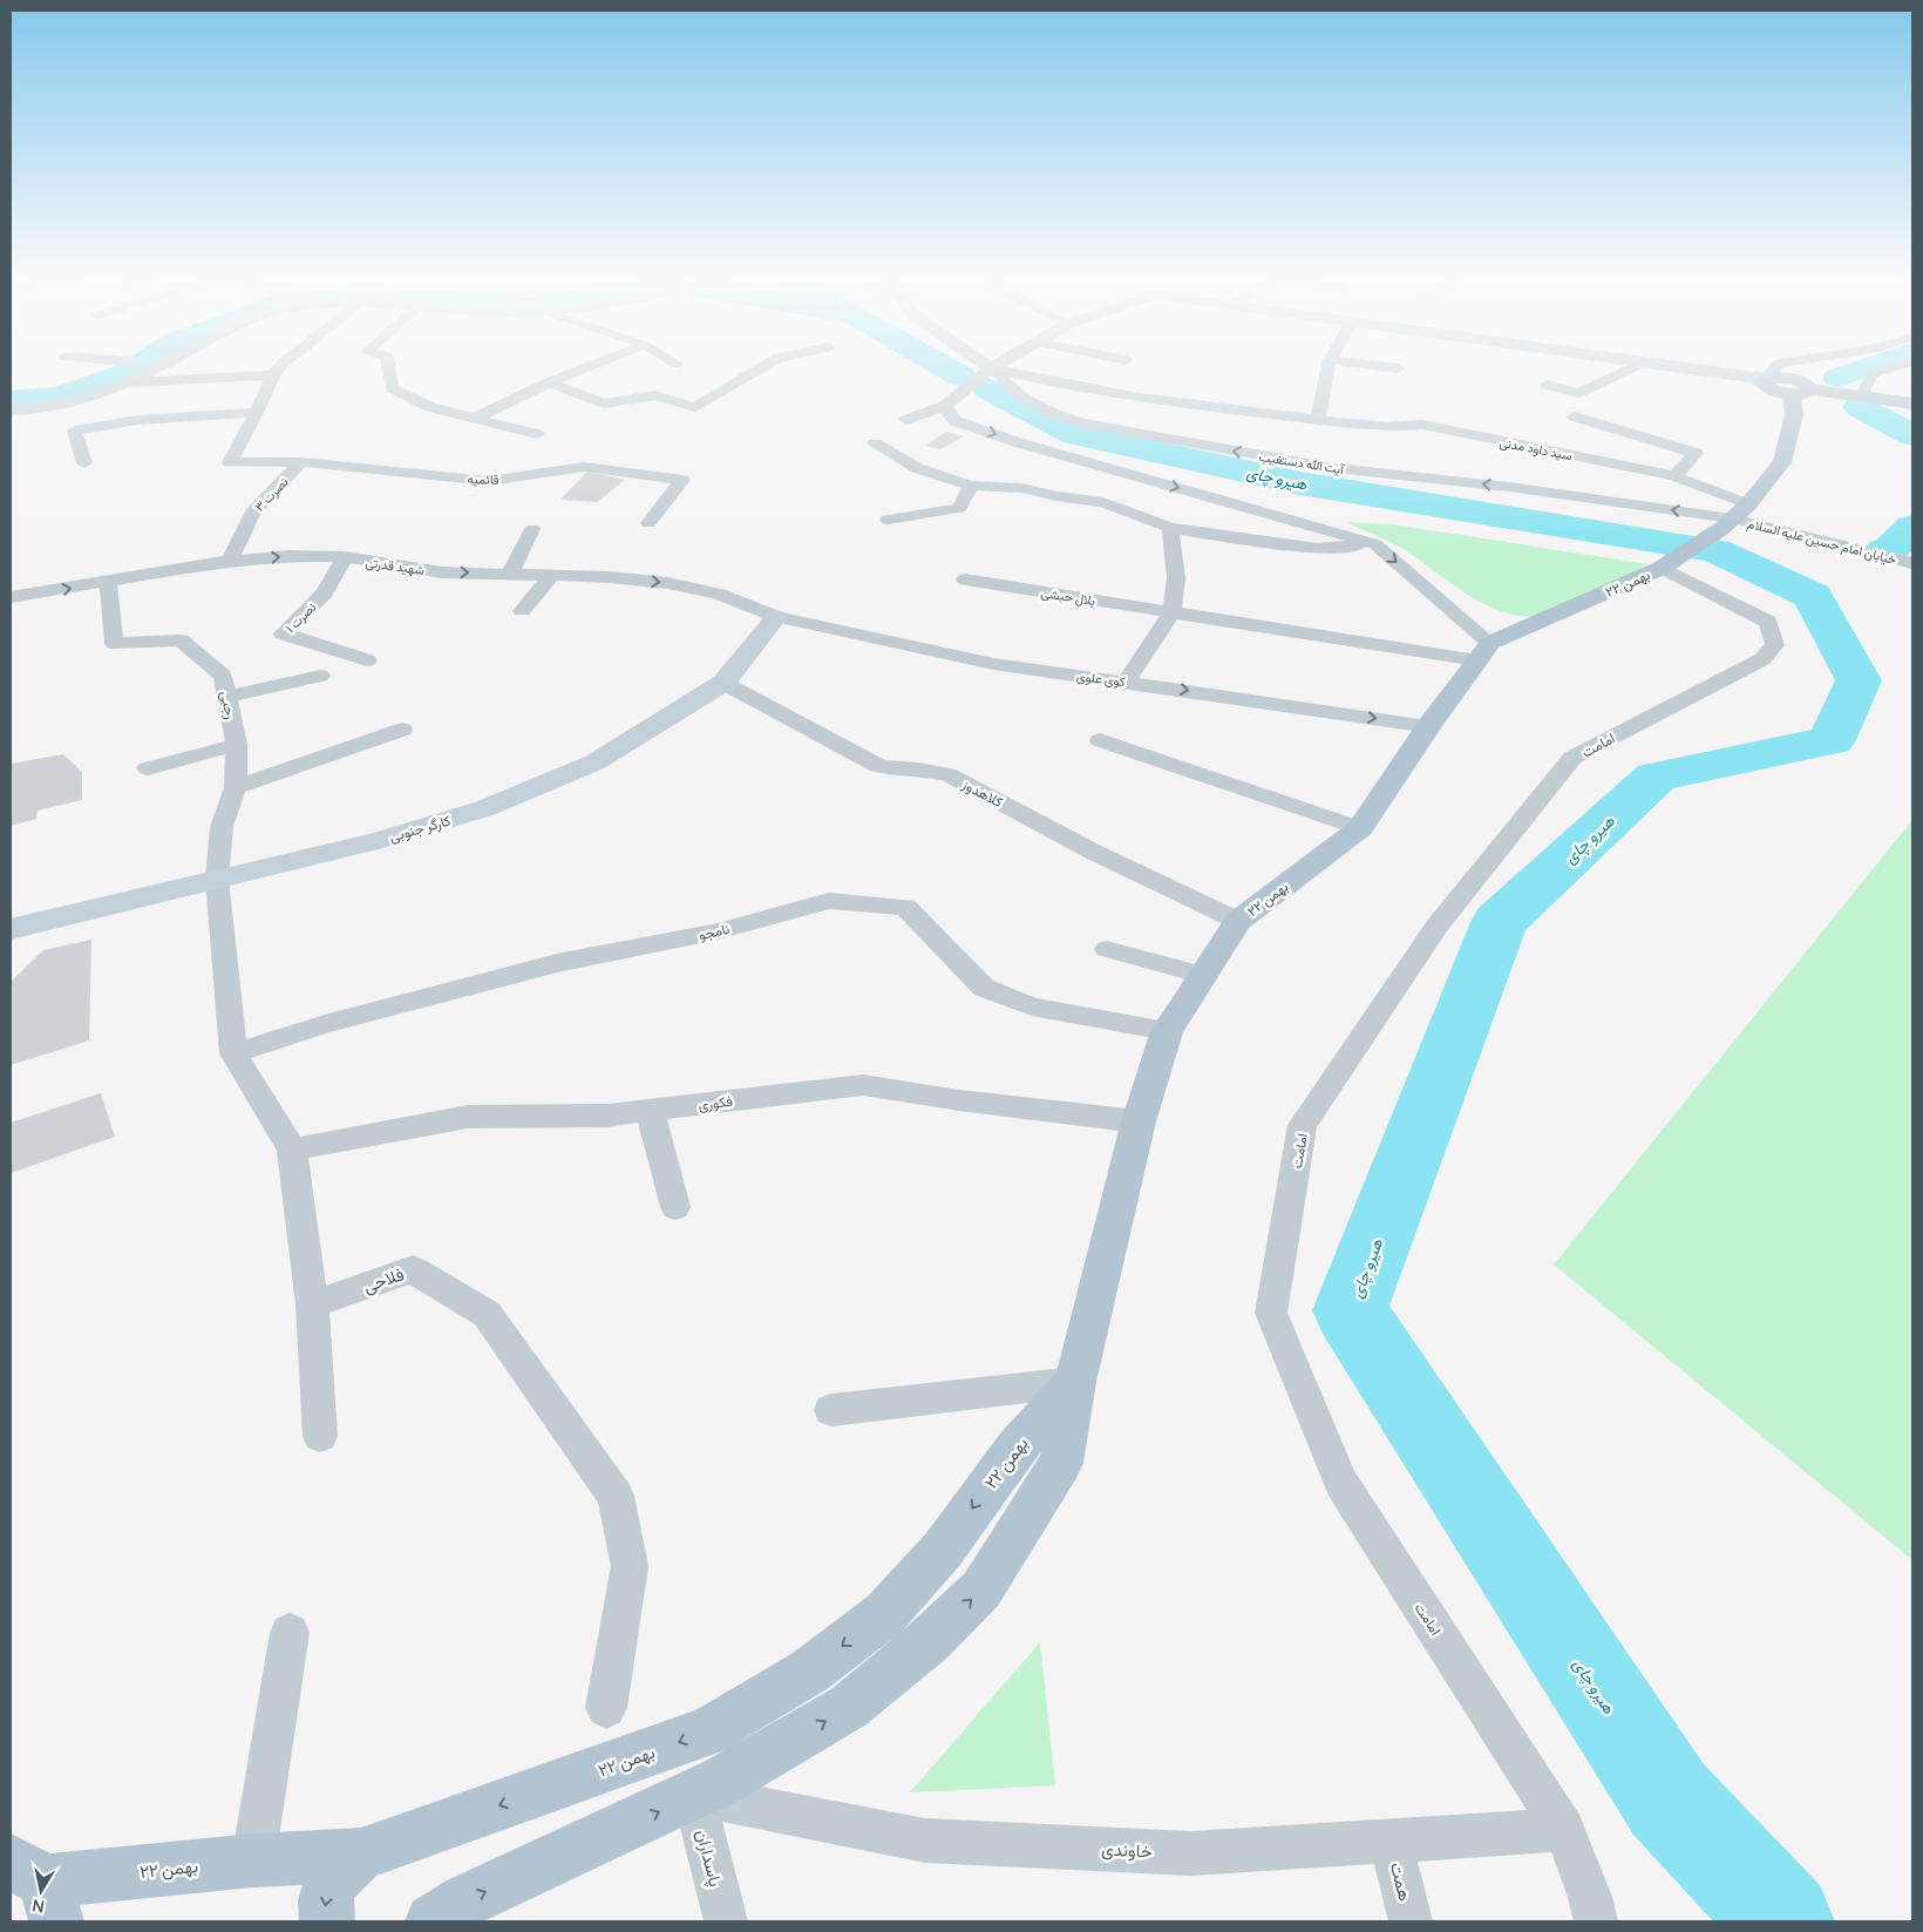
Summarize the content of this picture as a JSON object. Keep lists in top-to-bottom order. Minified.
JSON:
{"streets":{"main road":["آیت الله دستغیب","۲۲ بهمن","کارگر جنوبی"],"street":["سید داود مدنی","قائمیه","نصرت ۳","خیابان امام حسین علیه السلام","شهید قدرتی","بلال حبشی","نصرت ۱","کوی علوی","رجبی","امامت","کلاهدوز","نامجو","فکوری","فلاحی","خاوندی","پاسداران","همت"]},"crossings":[["سید داود مدنی","آیت الله دستغیب"],["آیت الله دستغیب","خیابان امام حسین علیه السلام"],["آیت الله دستغیب","۲۲ بهمن"],["قائمیه","نصرت ۳"],["نصرت ۳","شهید قدرتی"],["خیابان امام حسین علیه السلام","۲۲ بهمن"],["شهید قدرتی","نصرت ۱"],["شهید قدرتی","کوی علوی"],["شهید قدرتی","رجبی"],["شهید قدرتی","کارگر جنوبی"],["۲۲ بهمن","بلال حبشی"],["۲۲ بهمن","کوی علوی"],["۲۲ بهمن","امامت"],["۲۲ بهمن","کلاهدوز"],["۲۲ بهمن","نامجو"],["۲۲ بهمن","فکوری"],["۲۲ بهمن","خاوندی"],["۲۲ بهمن","پاسداران"],["کوی علوی","کارگر جنوبی"],["رجبی","کارگر جنوبی"],["امامت","خاوندی"],["کلاهدوز","کارگر جنوبی"],["خاوندی","پاسداران"],["خاوندی","همت"]],"one_way":["آیت الله دستغیب"],"water":["هیرو چای"],"north":"bottom"}
